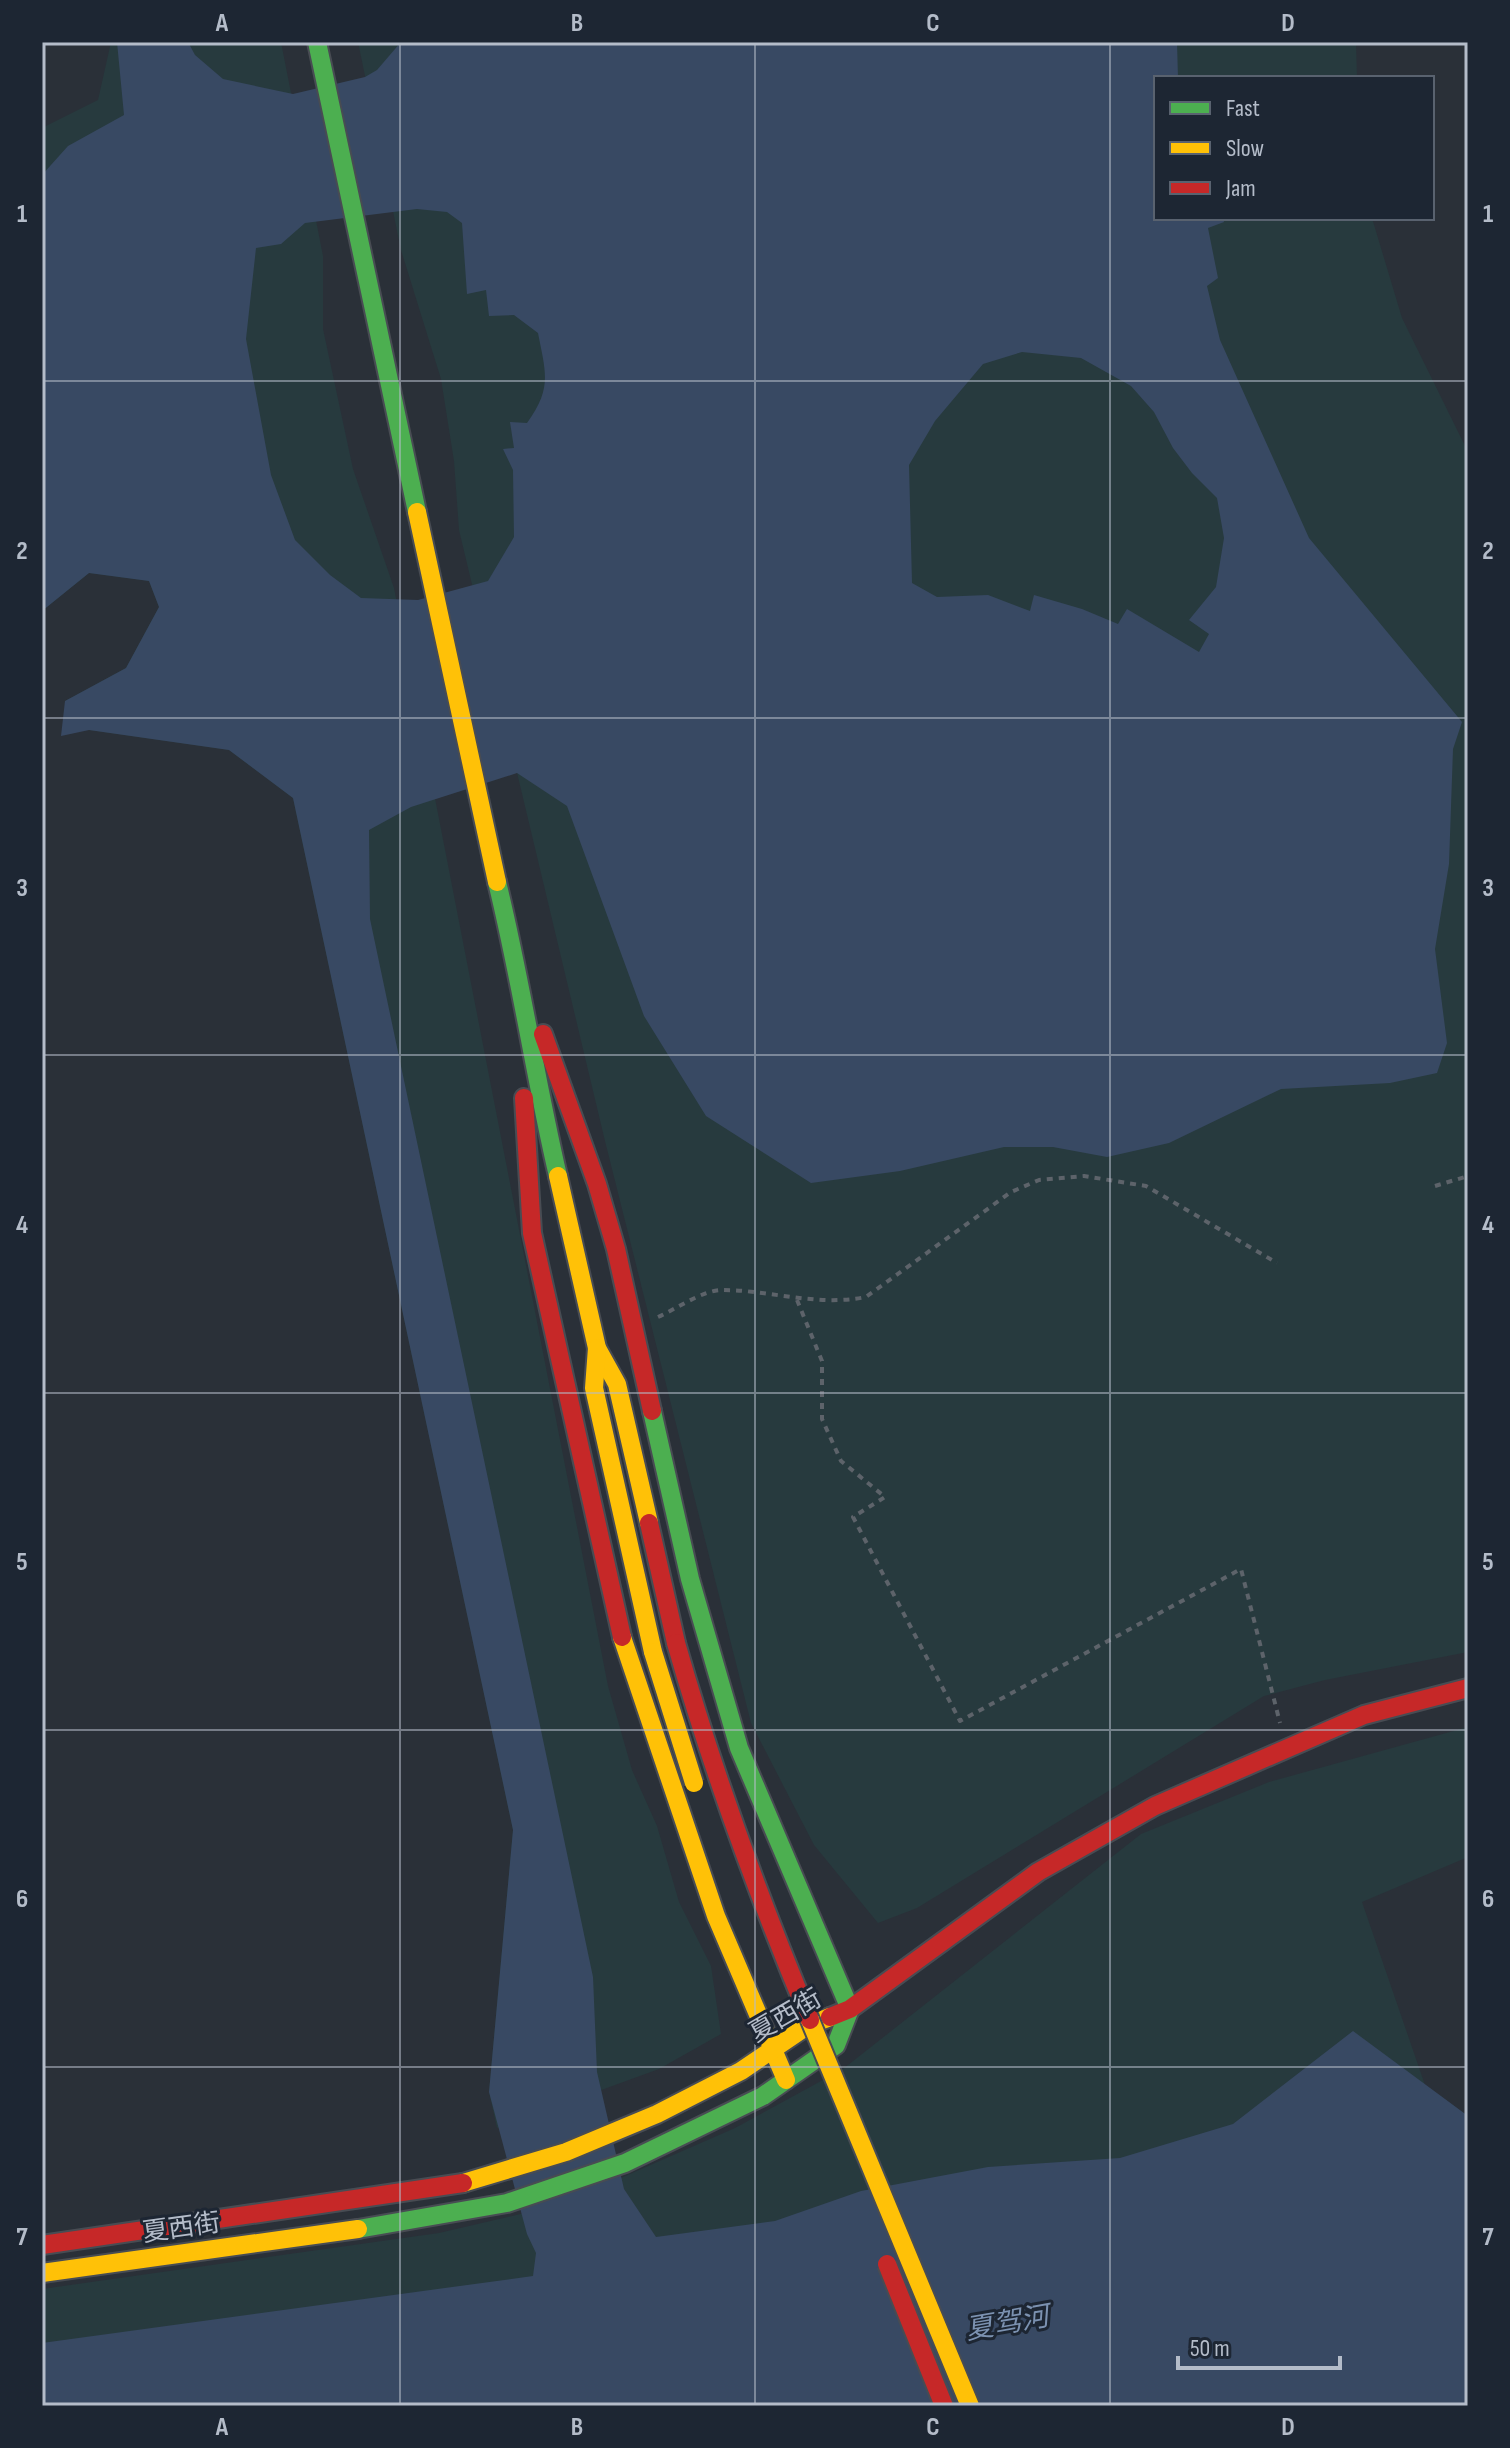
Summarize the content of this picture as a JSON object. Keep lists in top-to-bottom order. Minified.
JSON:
{"streets":{"street":["夏西街"]},"water":["夏驾河"],"legend":["Fast","Slow","Jam"],"scale_bar":"50 m","grid":{"columns":["A","B","C","D"],"rows":["1","2","3","4","5","6","7"]}}
